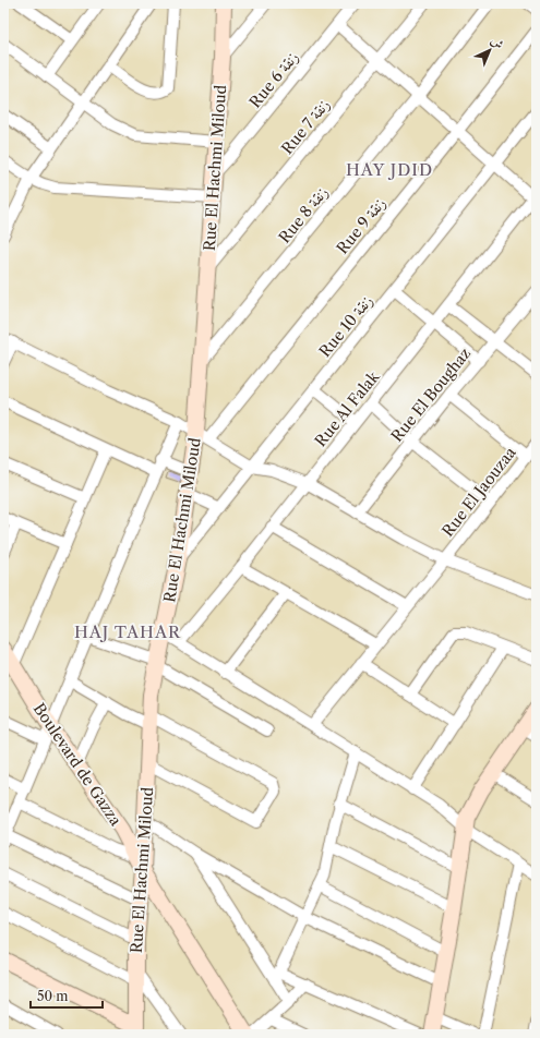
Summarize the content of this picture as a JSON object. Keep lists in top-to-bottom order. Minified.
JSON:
{"streets":{"street":["Rue 6 زنقة","Rue 7 زنقة","Rue El Hachmi Miloud","Rue 8 زنقة","Rue 9 زنقة","Rue 10 زنقة","Rue El Boughaz","Rue Al Falak","Rue El Jaouzaa","Boulevard de Gazza"]},"crossings":[["Rue 6 زنقة","Rue El Hachmi Miloud"],["Rue 7 زنقة","Rue El Hachmi Miloud"],["Rue El Hachmi Miloud","Rue 8 زنقة"],["Rue El Hachmi Miloud","Rue 9 زنقة"],["Rue El Hachmi Miloud","Rue 10 زنقة"],["Rue El Hachmi Miloud","Boulevard de Gazza"]],"districts":["HAY JDID","HAJ TAHAR"],"scale_bar":"50 m","north":"top right"}
